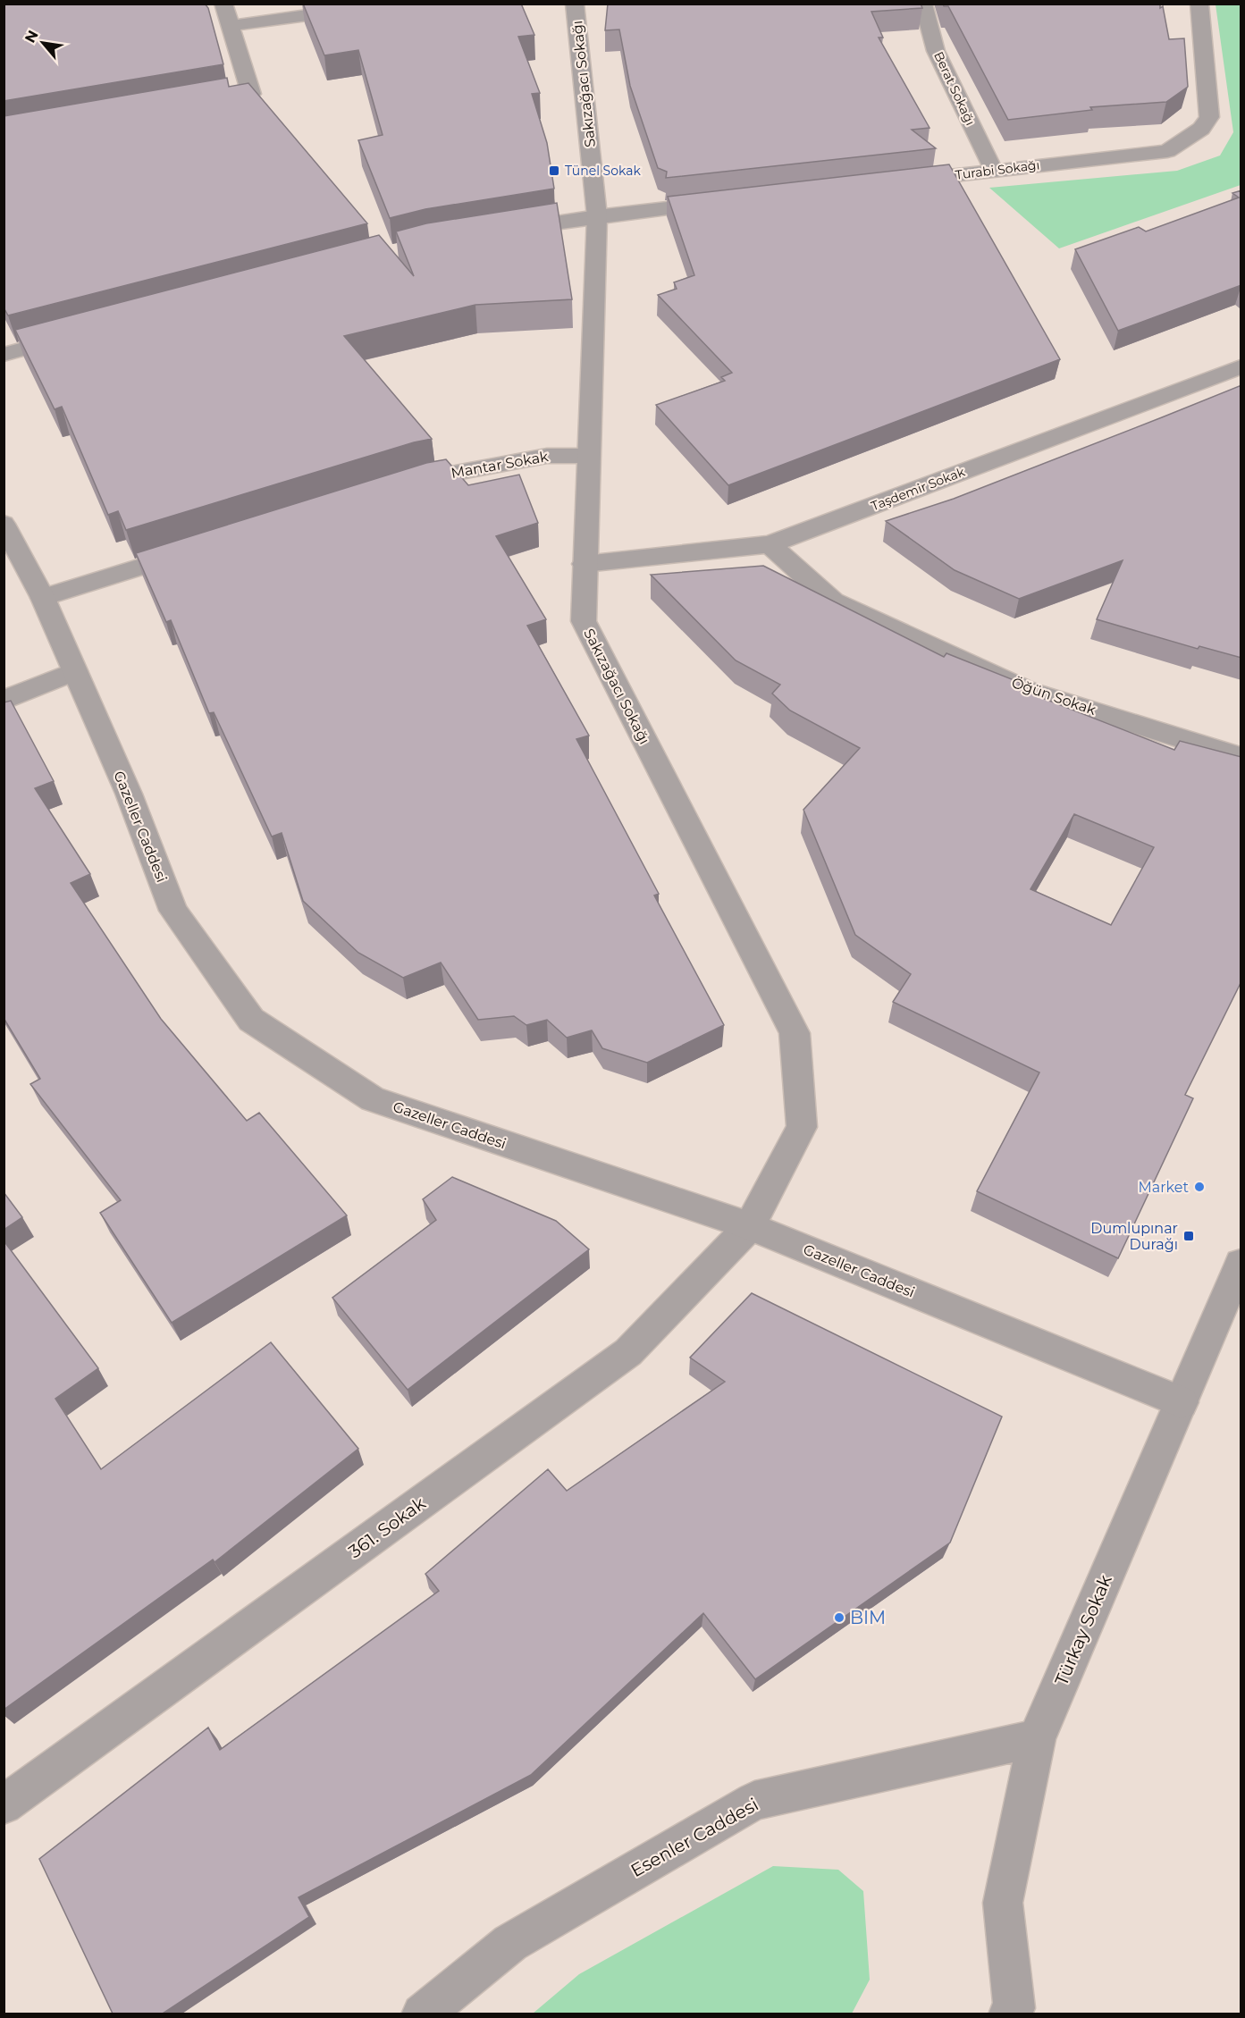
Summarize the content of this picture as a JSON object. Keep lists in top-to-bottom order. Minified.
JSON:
{"streets":{"street":["Sakızağacı Sokağı","Berat Sokağı","Turabi Sokağı","Mantar Sokak","Taşdemir Sokak","Öğün Sokak","Gazeller Caddesi","361. Sokak","Türkay Sokak","Esenler Caddesi"]},"crossings":[["Sakızağacı Sokağı","Mantar Sokak"],["Sakızağacı Sokağı","Taşdemir Sokak"],["Sakızağacı Sokağı","Gazeller Caddesi"],["Sakızağacı Sokağı","361. Sokak"],["Berat Sokağı","Turabi Sokağı"],["Taşdemir Sokak","Öğün Sokak"],["Gazeller Caddesi","361. Sokak"],["Gazeller Caddesi","Türkay Sokak"],["Türkay Sokak","Esenler Caddesi"]],"places":{"transit":["Tünel Sokak","Dumlupınar Durağı"],"other":["Market","BIM"]},"north":"top left"}
